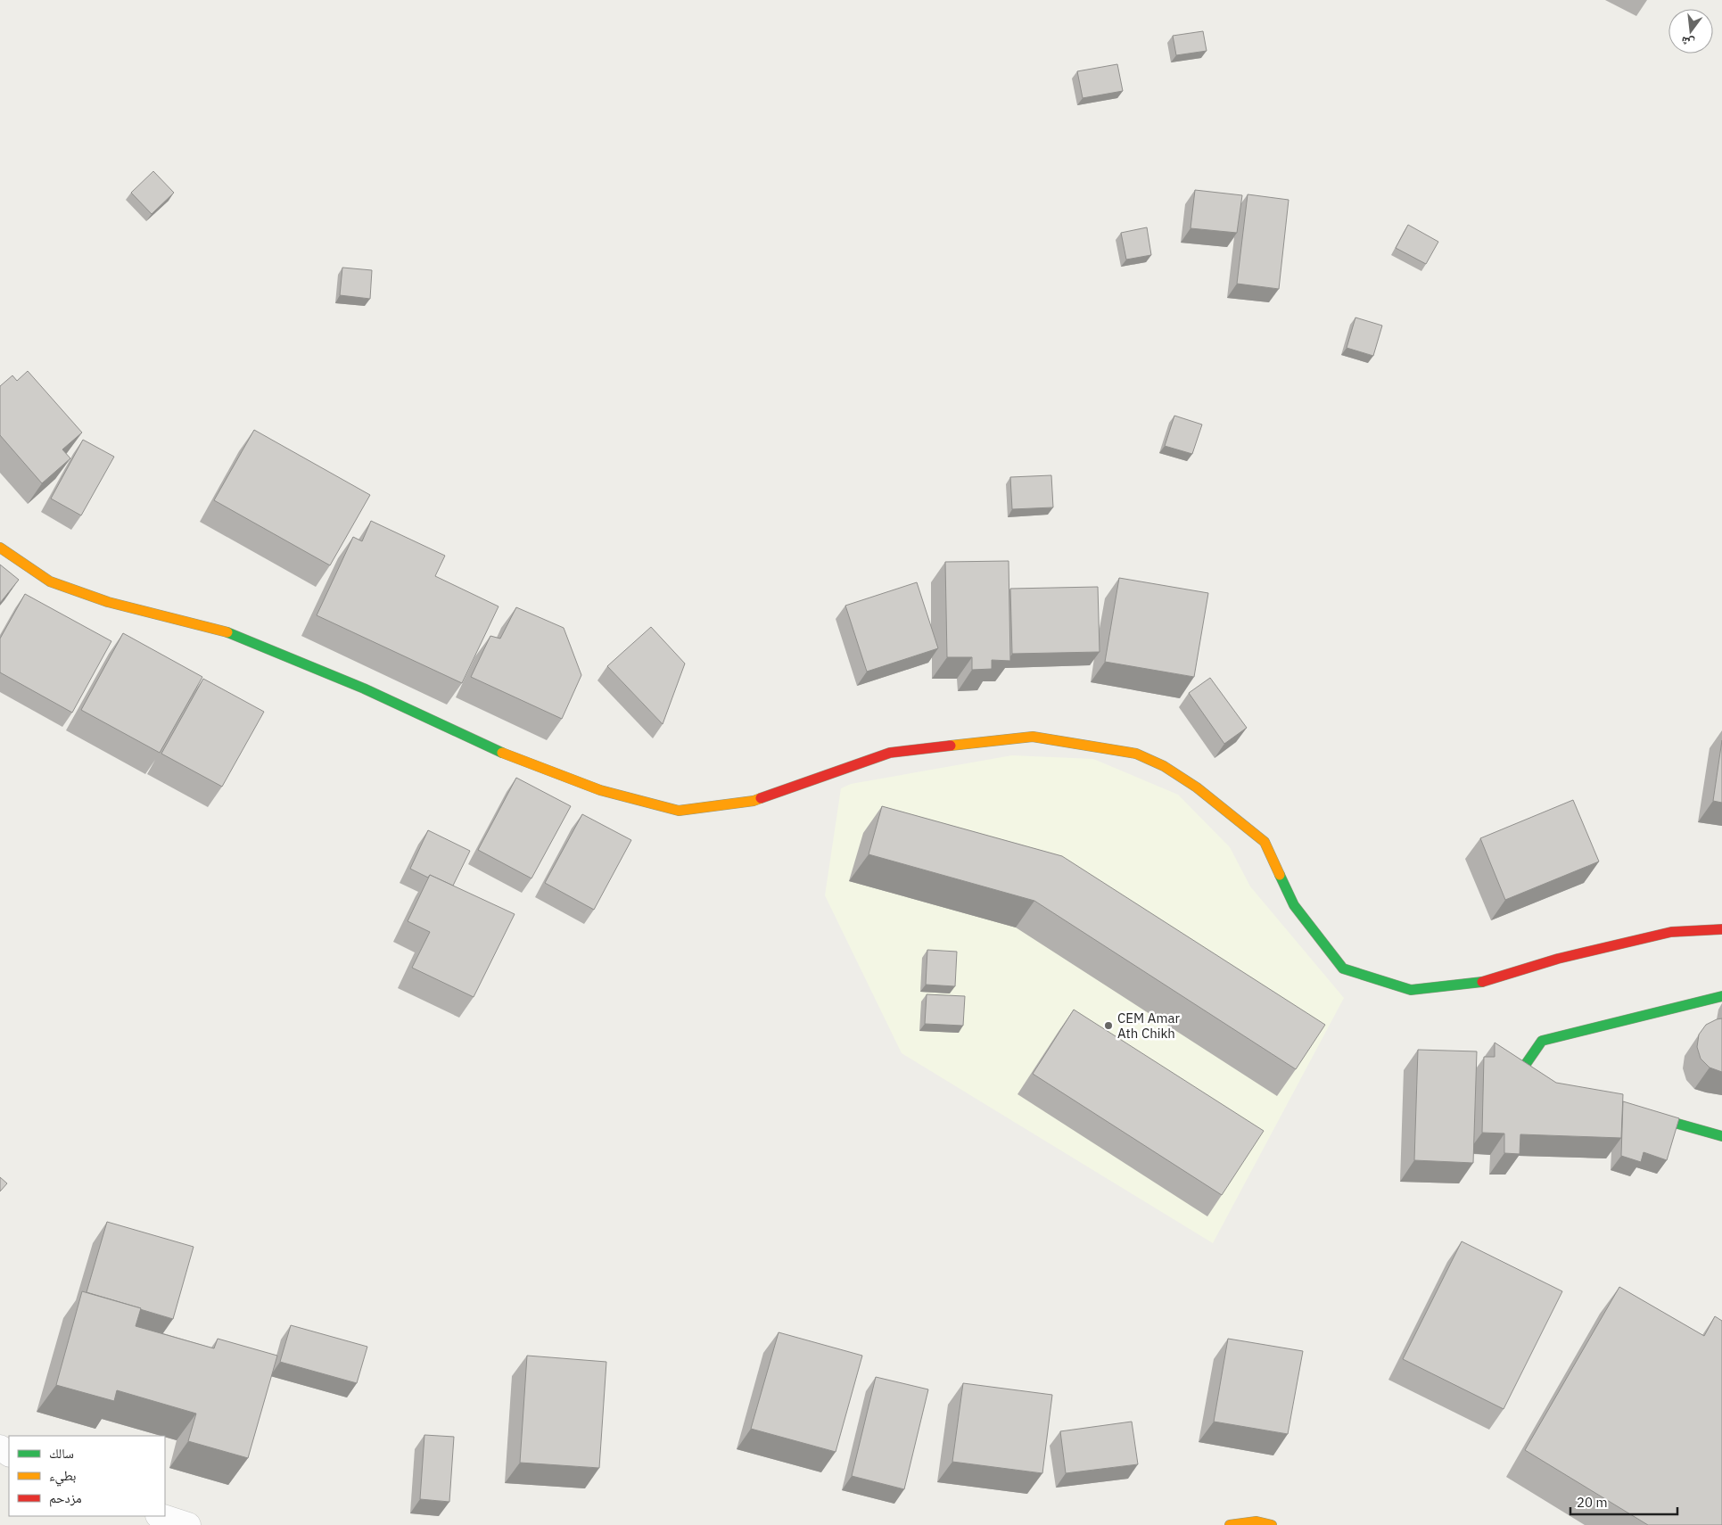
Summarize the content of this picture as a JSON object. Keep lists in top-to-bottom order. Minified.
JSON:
{"places":["CEM Amar Ath Chikh"],"legend":["سالك","بطيء","مزدحم"],"scale_bar":"20 m","north":"bottom"}
